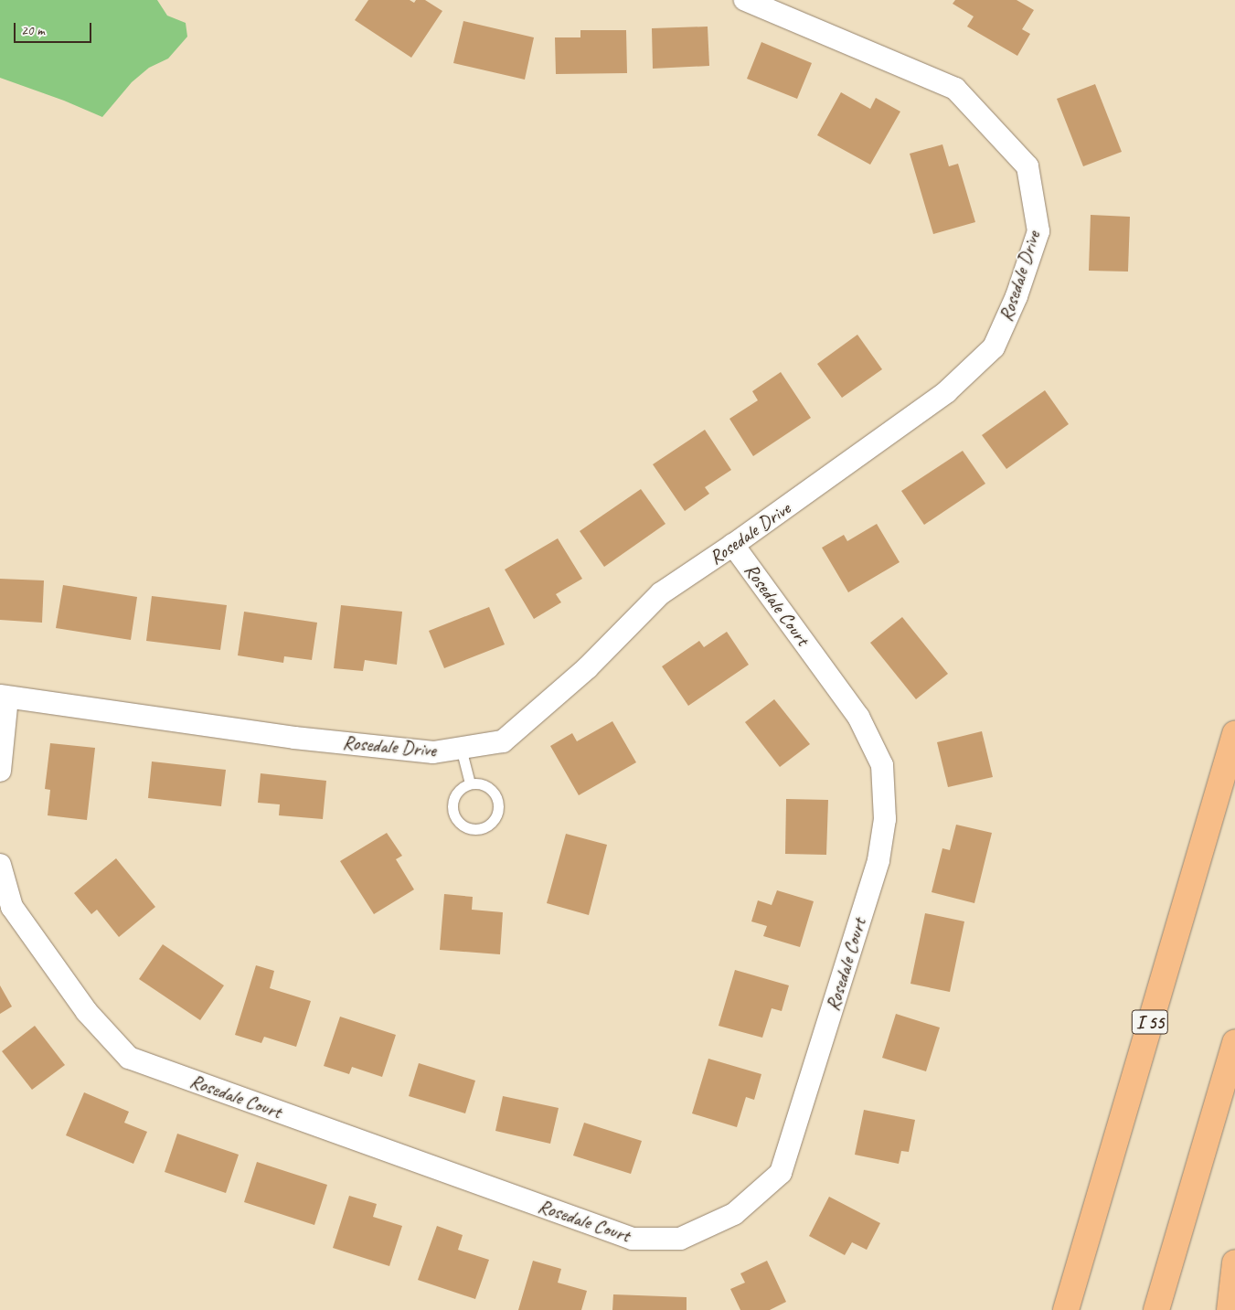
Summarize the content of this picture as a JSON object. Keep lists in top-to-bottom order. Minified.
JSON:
{"streets":{"highway":["I 55"],"street":["Rosedale Drive","Rosedale Court"]},"crossings":[["Rosedale Drive","Rosedale Court"]],"scale_bar":"20 m"}
